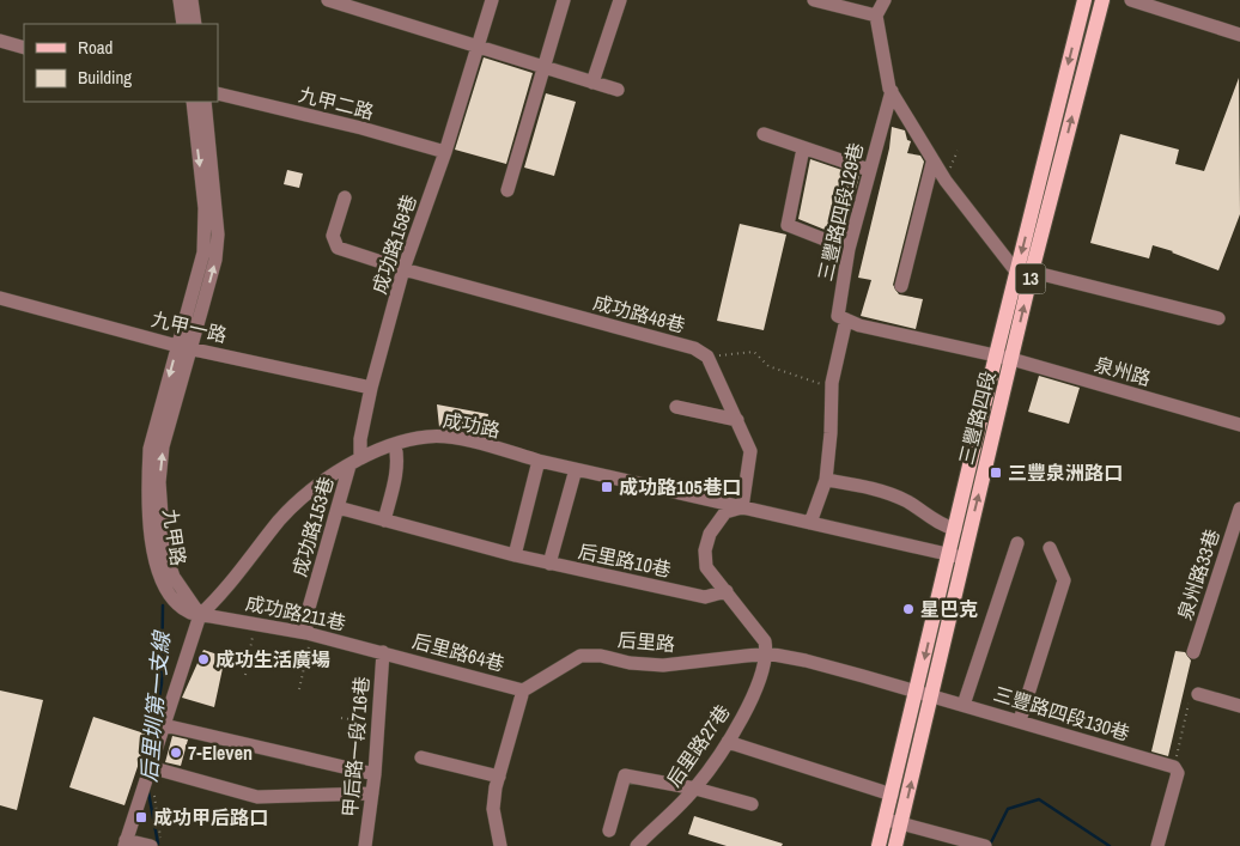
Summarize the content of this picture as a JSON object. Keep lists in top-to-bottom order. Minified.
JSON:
{"streets":{"main road":["13","三豐路四段"],"street":["九甲二路","三豐路四段129巷","成功路158巷","成功路48巷","九甲一路","泉州路","成功路","成功路153巷","九甲路","后里路10巷","泉州路33巷","成功路211巷","后里路","后里路64巷","三豐路四段130巷","后里路27巷","甲后路一段716巷"]},"crossings":[["九甲二路","成功路158巷"],["三豐路四段129巷","泉州路"],["三豐路四段129巷","成功路"],["成功路158巷","成功路48巷"],["成功路158巷","九甲一路"],["成功路158巷","成功路"],["成功路158巷","成功路153巷"],["九甲一路","九甲路"],["泉州路","三豐路四段"],["三豐路四段","成功路"],["三豐路四段","后里路"],["三豐路四段","三豐路四段130巷"],["成功路","成功路153巷"],["成功路","九甲路"],["成功路","成功路211巷"],["成功路153巷","后里路10巷"],["成功路153巷","成功路211巷"],["九甲路","成功路211巷"],["成功路211巷","后里路64巷"],["成功路211巷","甲后路一段716巷"],["后里路","后里路64巷"],["后里路","三豐路四段130巷"],["后里路","后里路27巷"],["后里路64巷","甲后路一段716巷"]],"water":["后里圳第一支線"],"places":{"transit":["三豐泉洲路口","成功路105巷口","成功甲后路口"],"other":["星巴克","成功生活廣場","7-Eleven"]},"legend":["Road","Building"]}
